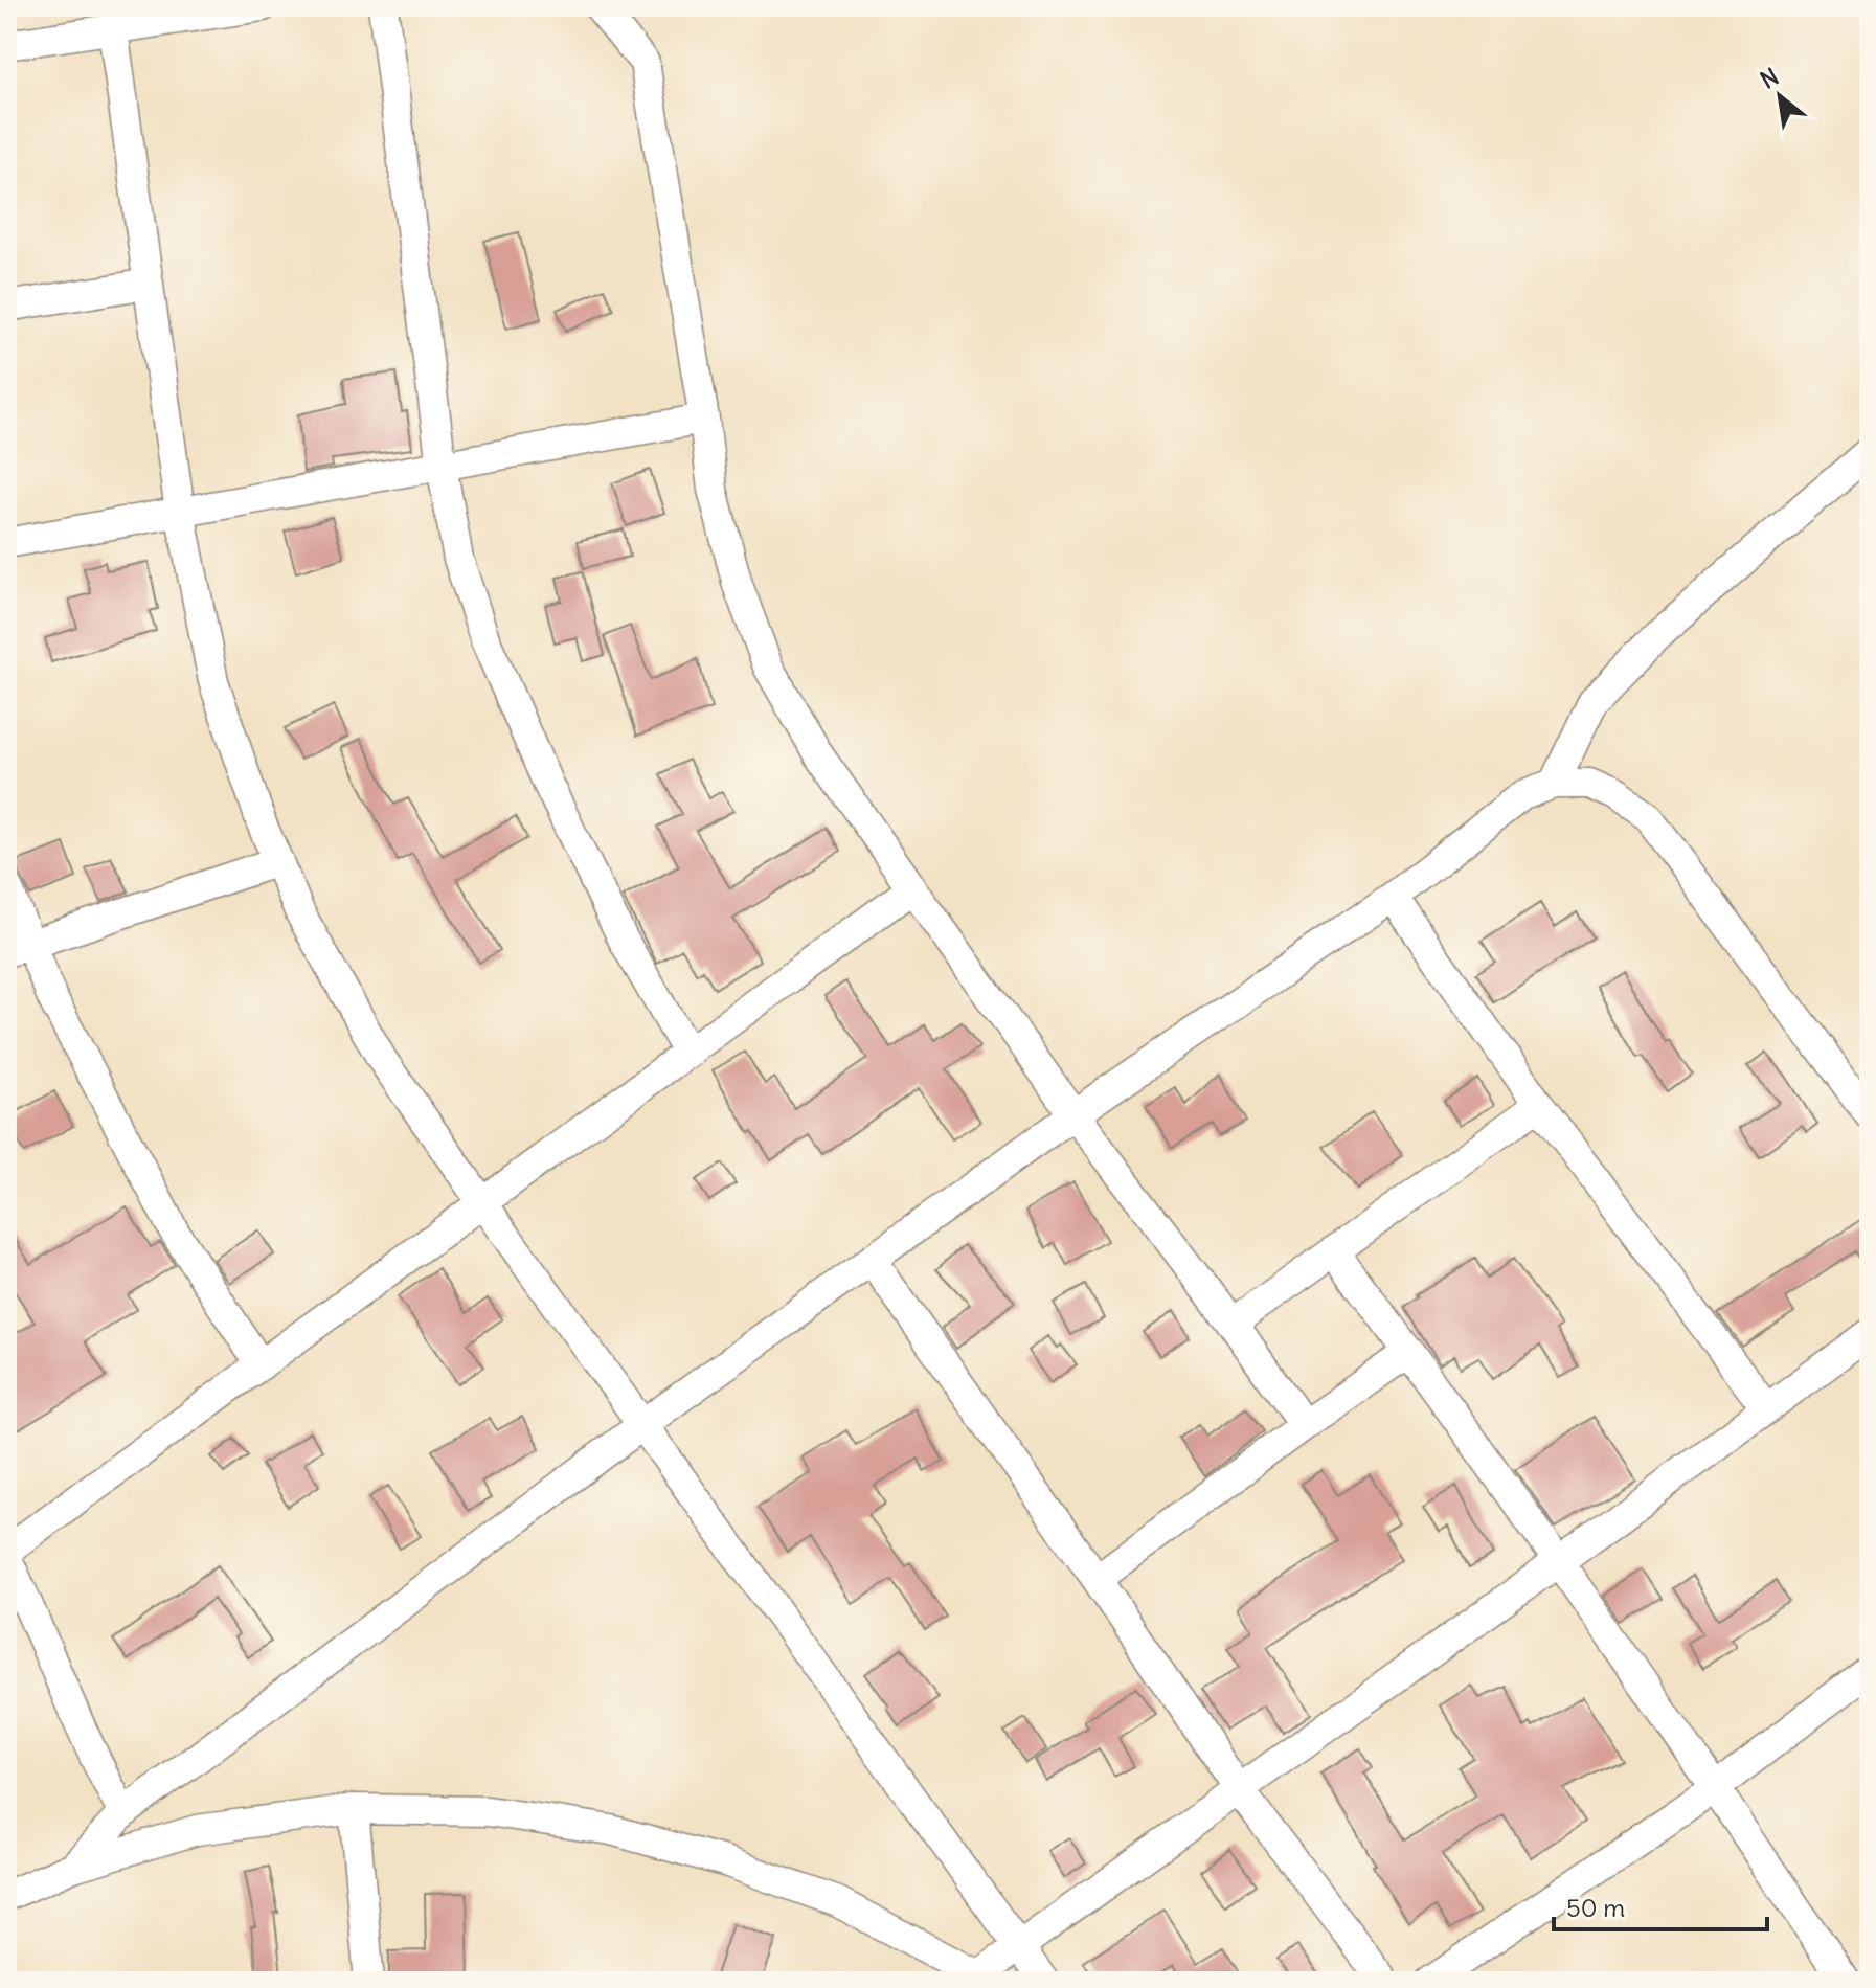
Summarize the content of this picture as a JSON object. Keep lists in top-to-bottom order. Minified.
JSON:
{"scale_bar":"50 m","north":"top left"}
